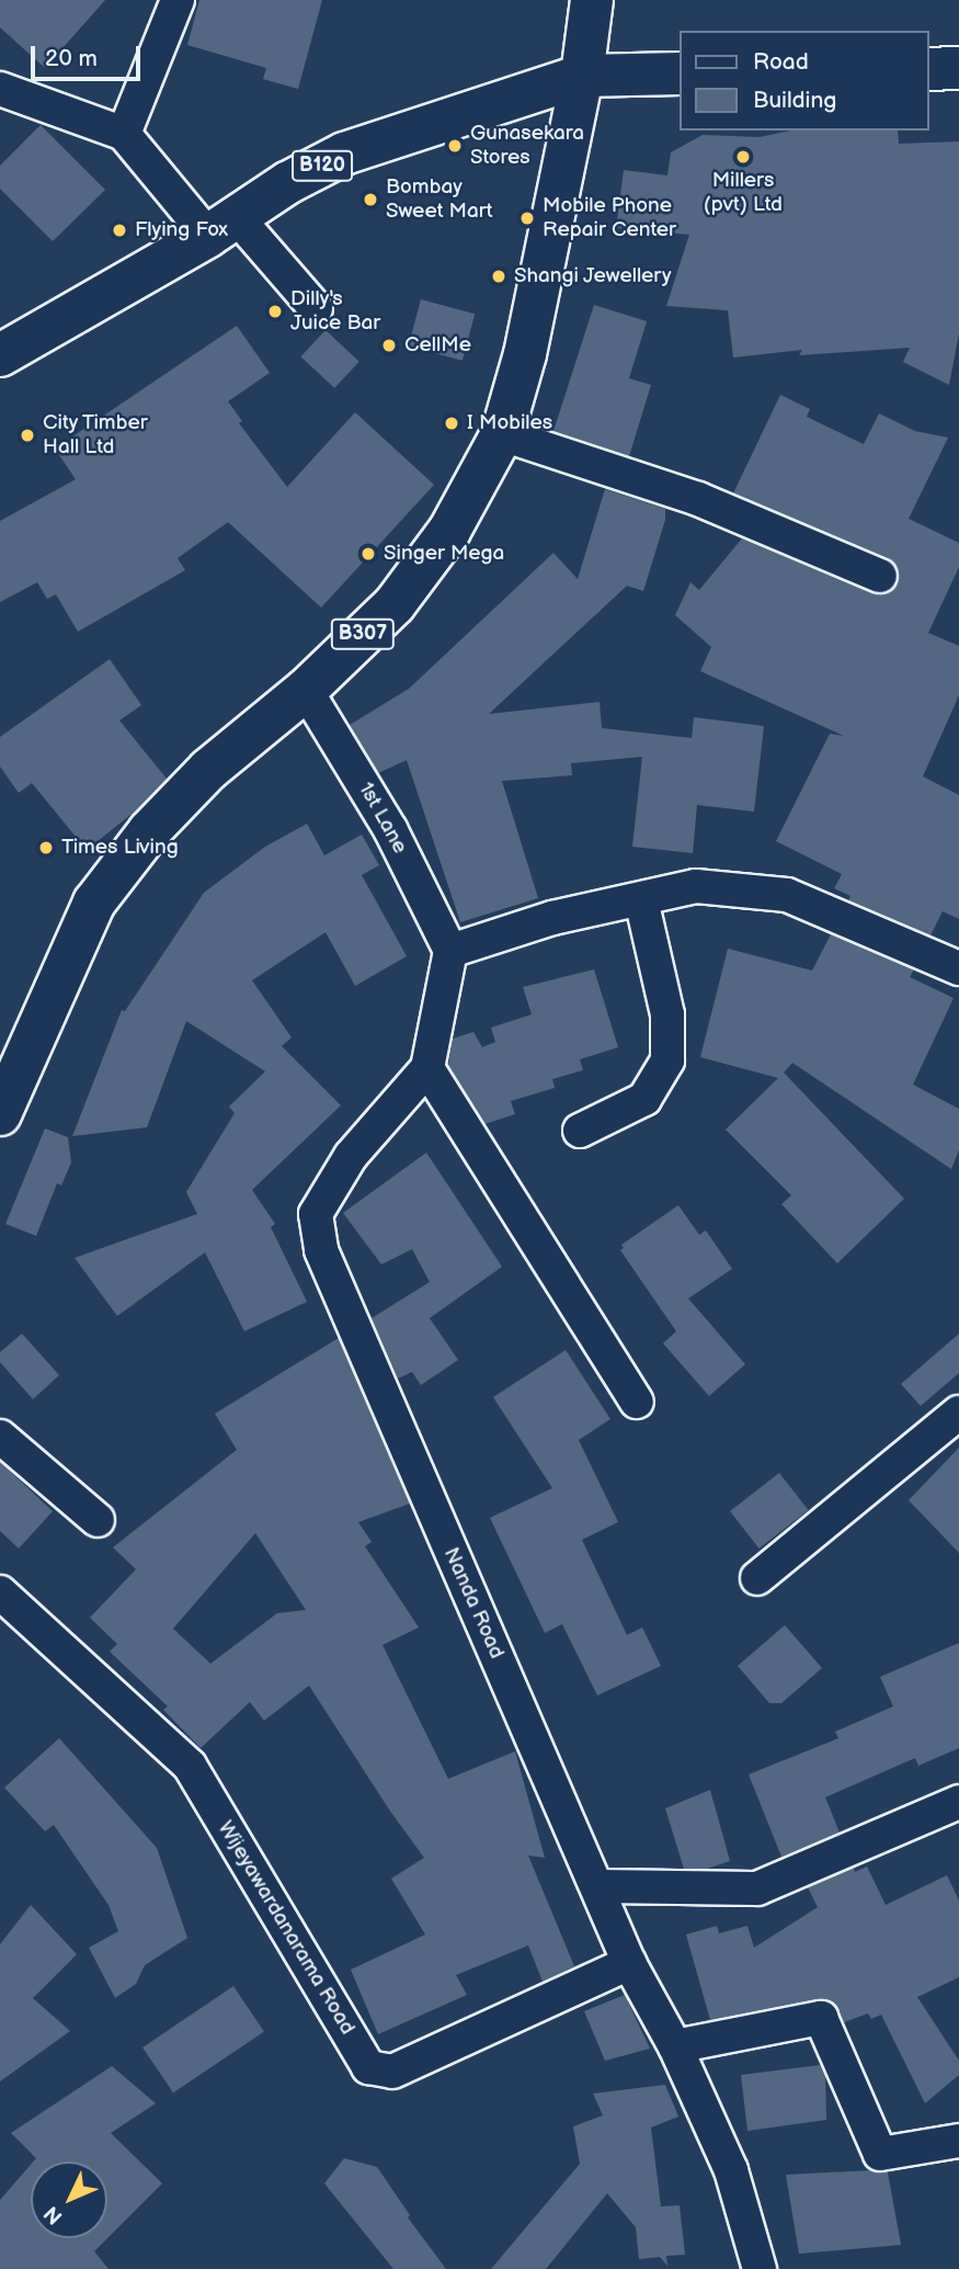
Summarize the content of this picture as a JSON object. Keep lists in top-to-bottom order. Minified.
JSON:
{"streets":{"main road":["B120","B307"],"street":["1st Lane","Nanda Road","Wijeyawardanarama Road"]},"crossings":[["B120","B307"],["B307","1st Lane"],["Nanda Road","Wijeyawardanarama Road"]],"places":["Gunasekara Stores","Millers (pvt) Ltd","Bombay Sweet Mart","Mobile Phone Repair Center","Flying Fox","Shangi Jewellery","Dilly's Juice Bar","CellMe","I Mobiles","City Timber Hall Ltd","Singer Mega","Times Living"],"legend":["Road","Building"],"scale_bar":"20 m","north":"bottom left"}
